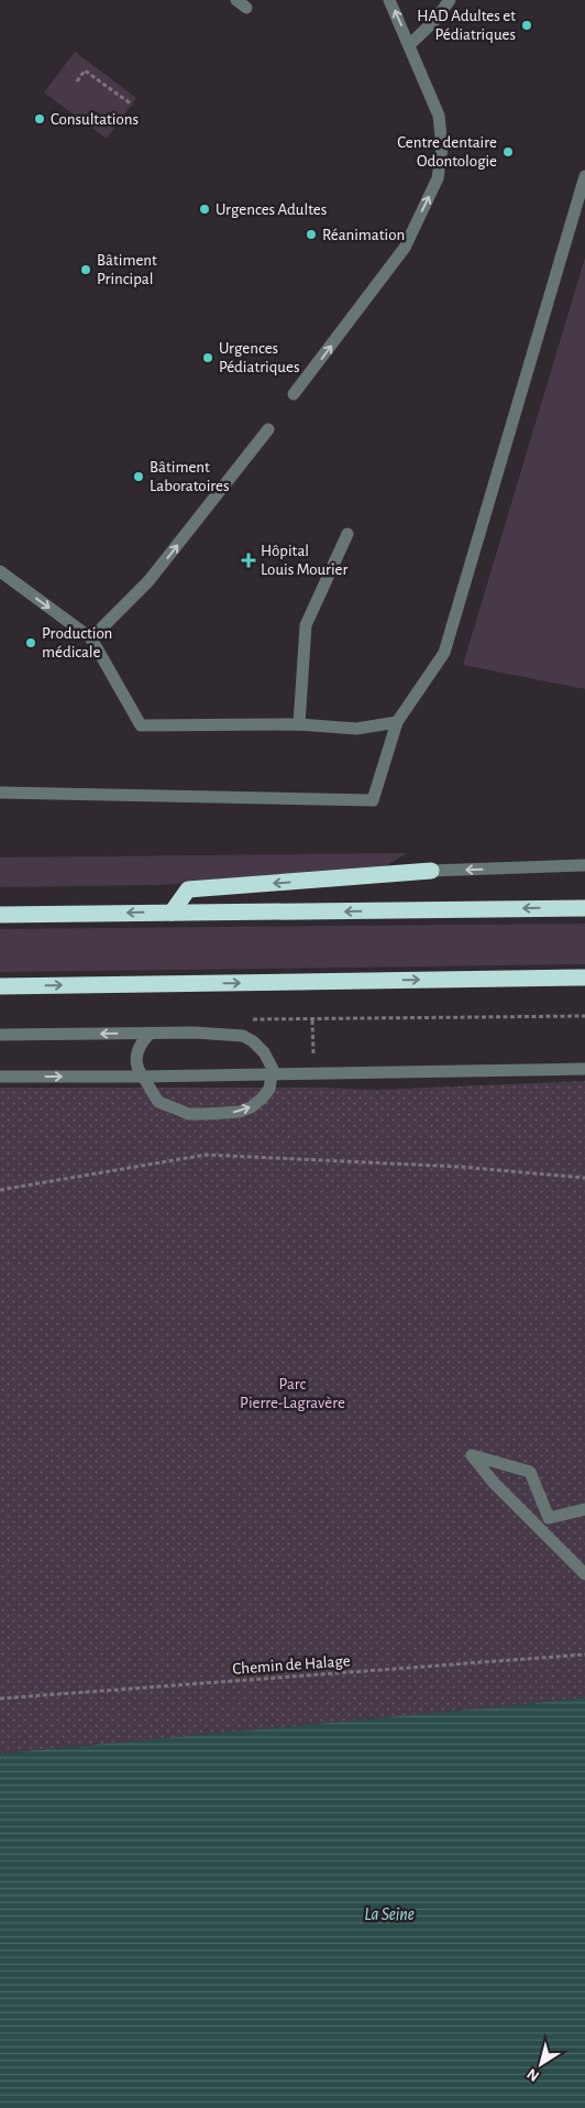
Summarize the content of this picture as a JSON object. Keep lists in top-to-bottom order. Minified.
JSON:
{"streets":{"path":["Chemin de Halage"]},"water":["La Seine"],"parks":["Parc Pierre-Lagravère"],"places":{"other":["HAD Adultes et Pédiatriques","Consultations","Centre dentaire Odontologie","Urgences Adultes","Réanimation","Bâtiment Principal","Urgences Pédiatriques","Bâtiment Laboratoires","Production médicale"],"health":["Hôpital Louis Mourier"]},"north":"bottom left"}
